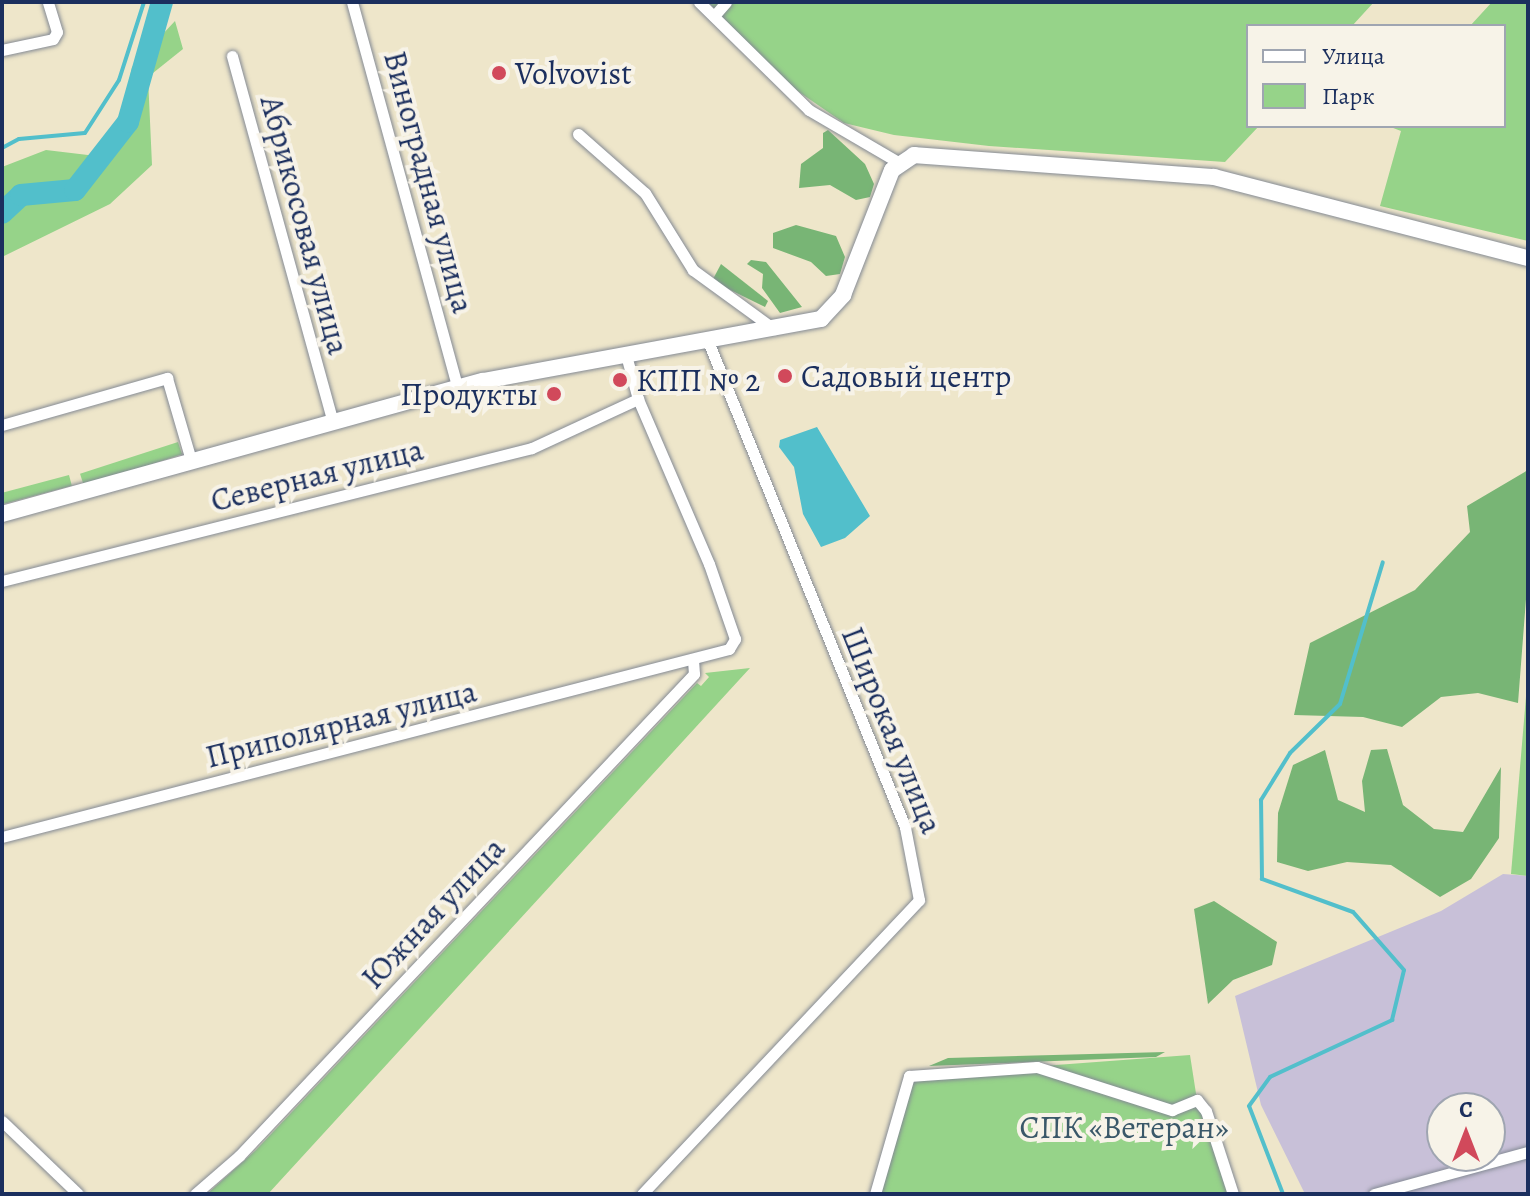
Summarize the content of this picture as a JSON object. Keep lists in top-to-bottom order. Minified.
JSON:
{"streets":{"street":["Виноградная улица","Абрикосовая улица","Северная улица","Приполярная улица","Широкая улица","Южная улица"]},"crossings":[["Северная улица","Приполярная улица"],["Приполярная улица","Южная улица"]],"parks":["СПК «Ветеран»"],"places":["Volvovist","Садовый центр","КПП № 2","Продукты"],"legend":["Улица","Парк"],"north":"top"}
